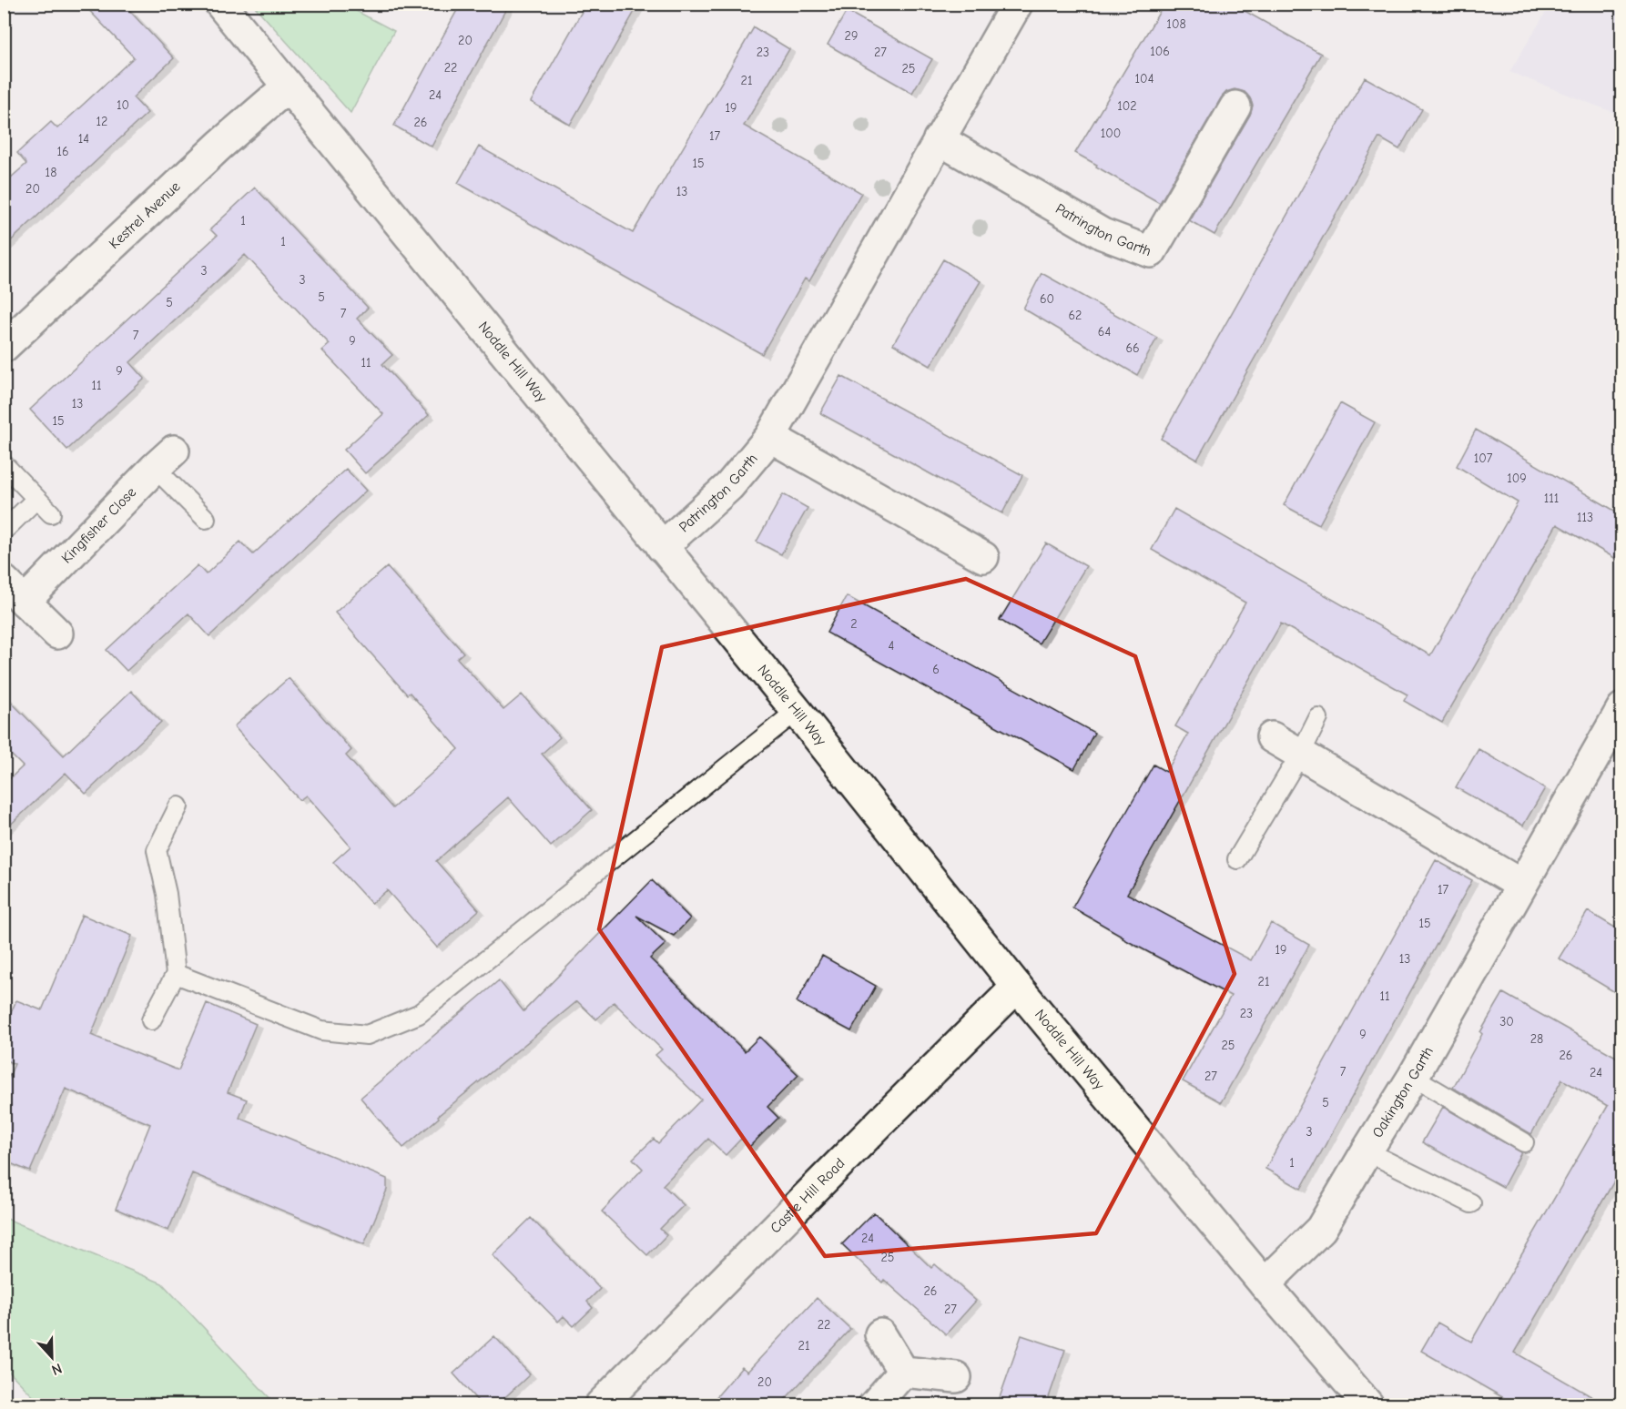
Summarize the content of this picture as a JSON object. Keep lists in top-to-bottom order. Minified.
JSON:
{"streets":{"street":["Kestrel Avenue","Patrington Garth","Noddle Hill Way","Kingfisher Close","Oakington Garth","Castle Hill Road"]},"crossings":[["Kestrel Avenue","Noddle Hill Way"],["Patrington Garth","Noddle Hill Way"],["Noddle Hill Way","Oakington Garth"],["Noddle Hill Way","Castle Hill Road"]],"house_numbers":["108","29","20","106","23","27","22","25","104","21","24","10","102","19","12","26","100","17","14","16","15","18","20","13","1","1","3","3","5","60","5","7","62","64","7","9","66","11","9","11","13","15","107","109","111","113","2","4","6","17","15","19","13","21","11","23","30","9","28","25","26","7","24","27","5","3","1","24","25","26","27","22","21","20"],"north":"bottom"}
